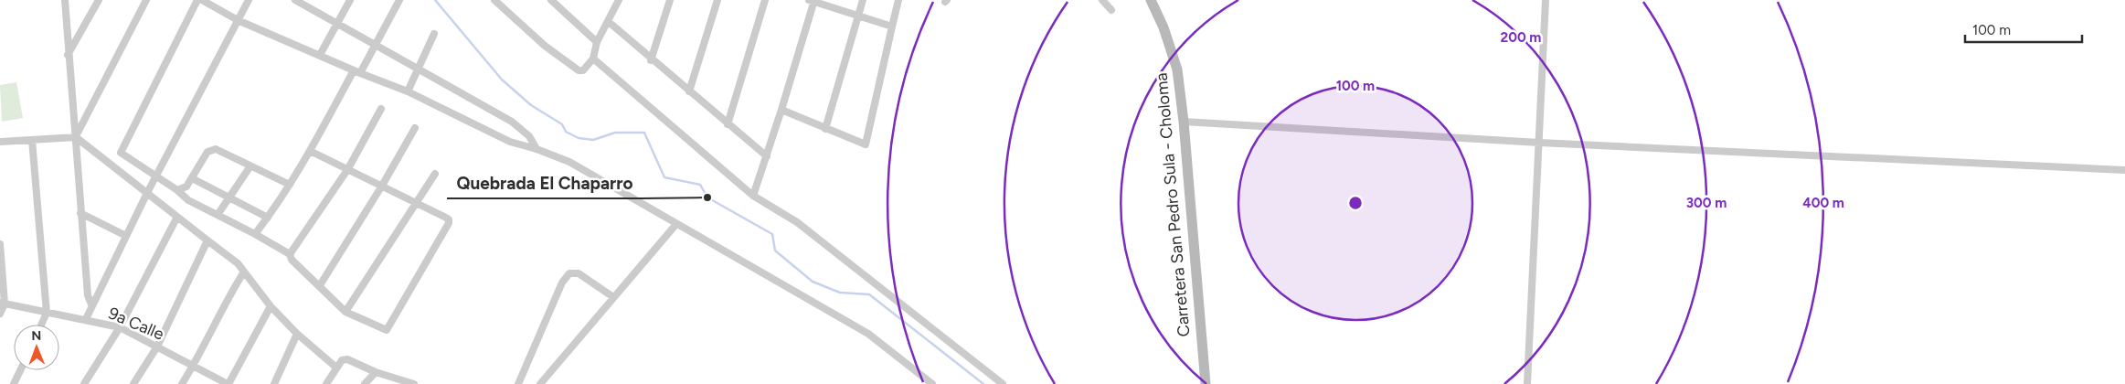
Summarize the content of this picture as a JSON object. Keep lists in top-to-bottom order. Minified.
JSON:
{"streets":{"main road":["Carretera San Pedro Sula - Choloma"],"street":["9a Calle"]},"places":["Quebrada El Chaparro"],"scale_bar":"100 m","north":"top","rings":["200 m","100 m","300 m","400 m"]}
